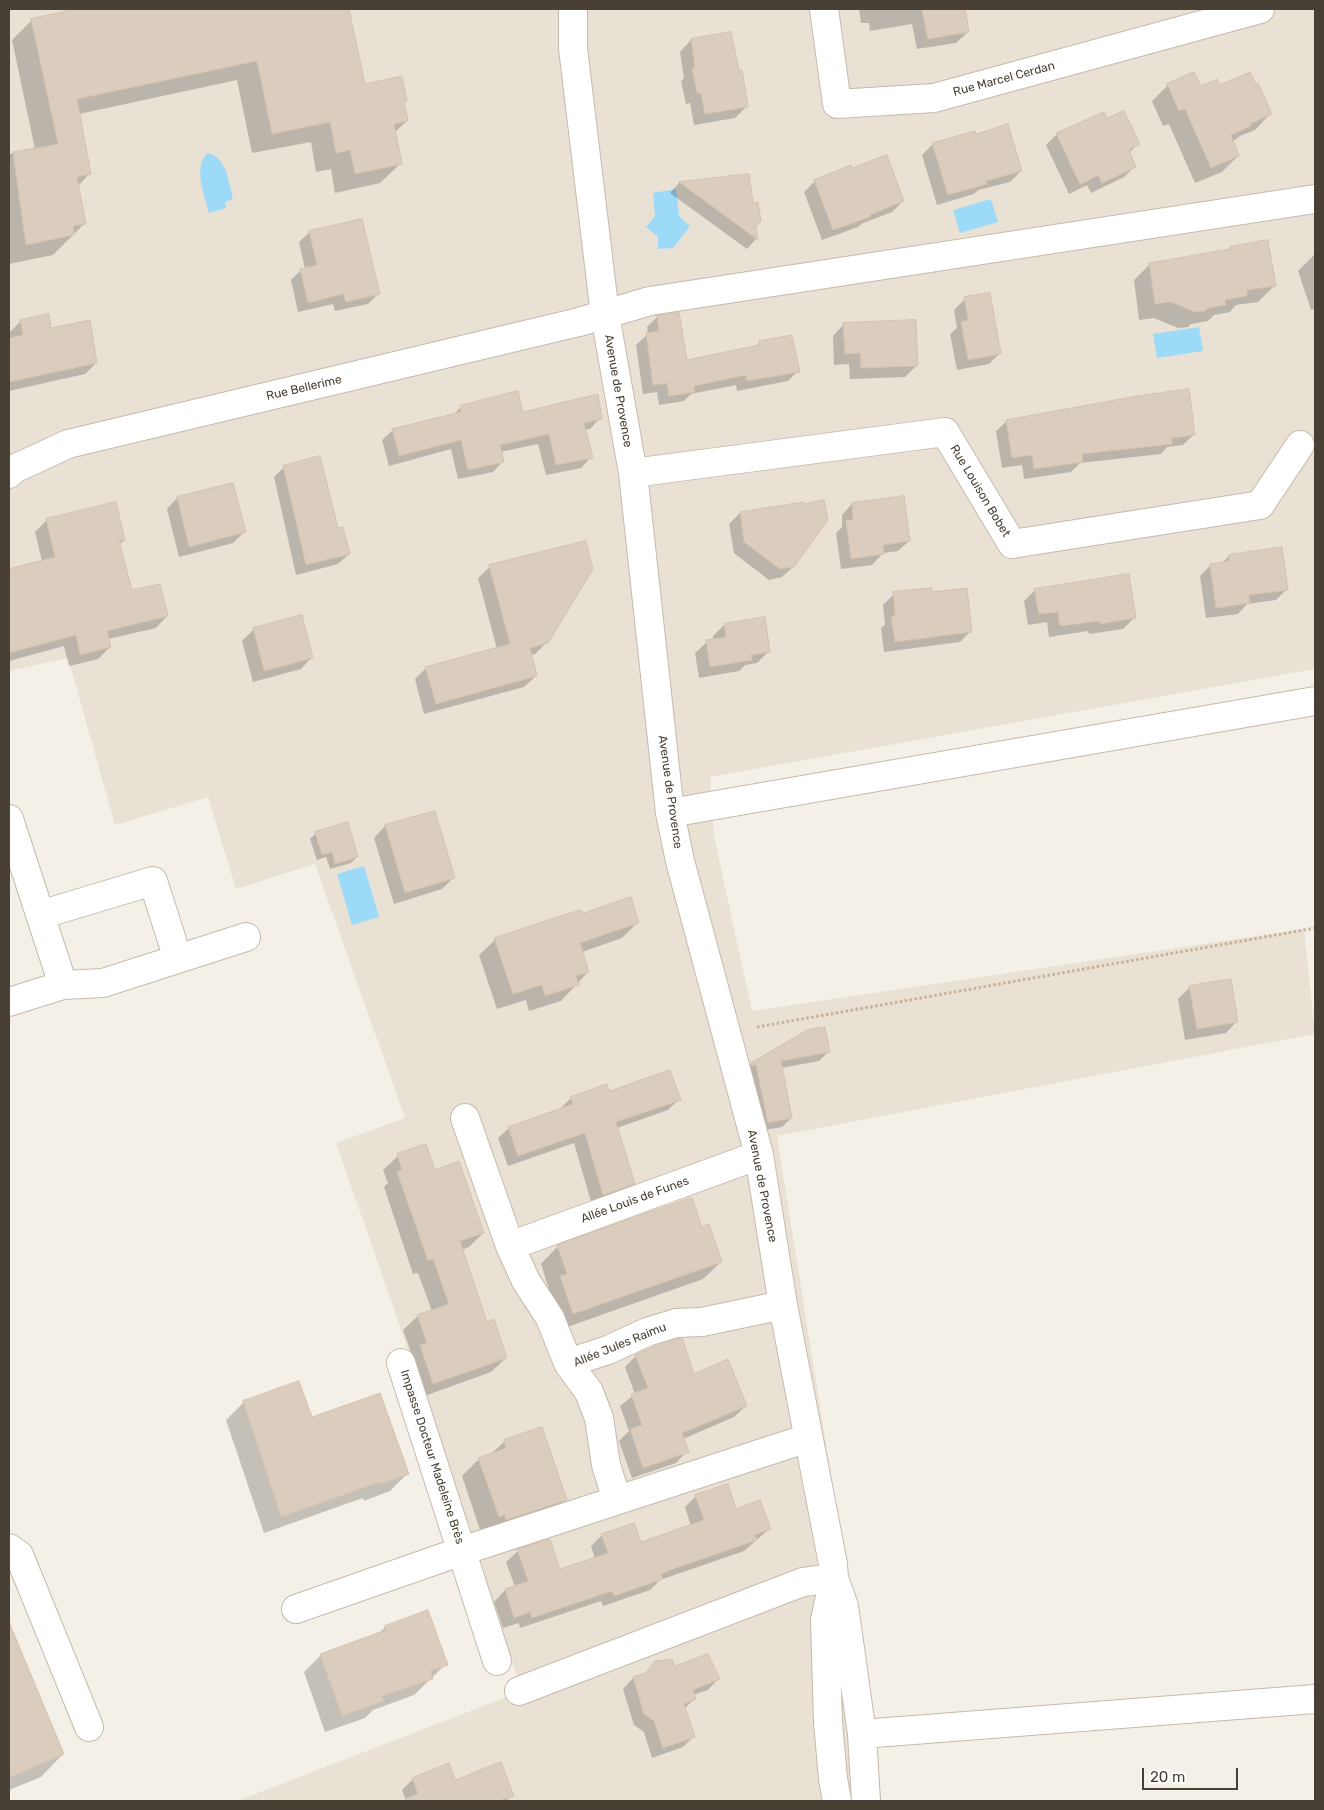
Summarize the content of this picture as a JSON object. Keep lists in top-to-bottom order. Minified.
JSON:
{"streets":{"street":["Rue Marcel Cerdan","Rue Bellerime","Avenue de Provence","Rue Louison Bobet","Allée Louis de Funes","Allée Jules Raimu","Impasse Docteur Madeleine Brès"]},"crossings":[["Rue Bellerime","Avenue de Provence"],["Avenue de Provence","Rue Louison Bobet"],["Avenue de Provence","Allée Louis de Funes"],["Avenue de Provence","Allée Jules Raimu"]],"scale_bar":"20 m"}
